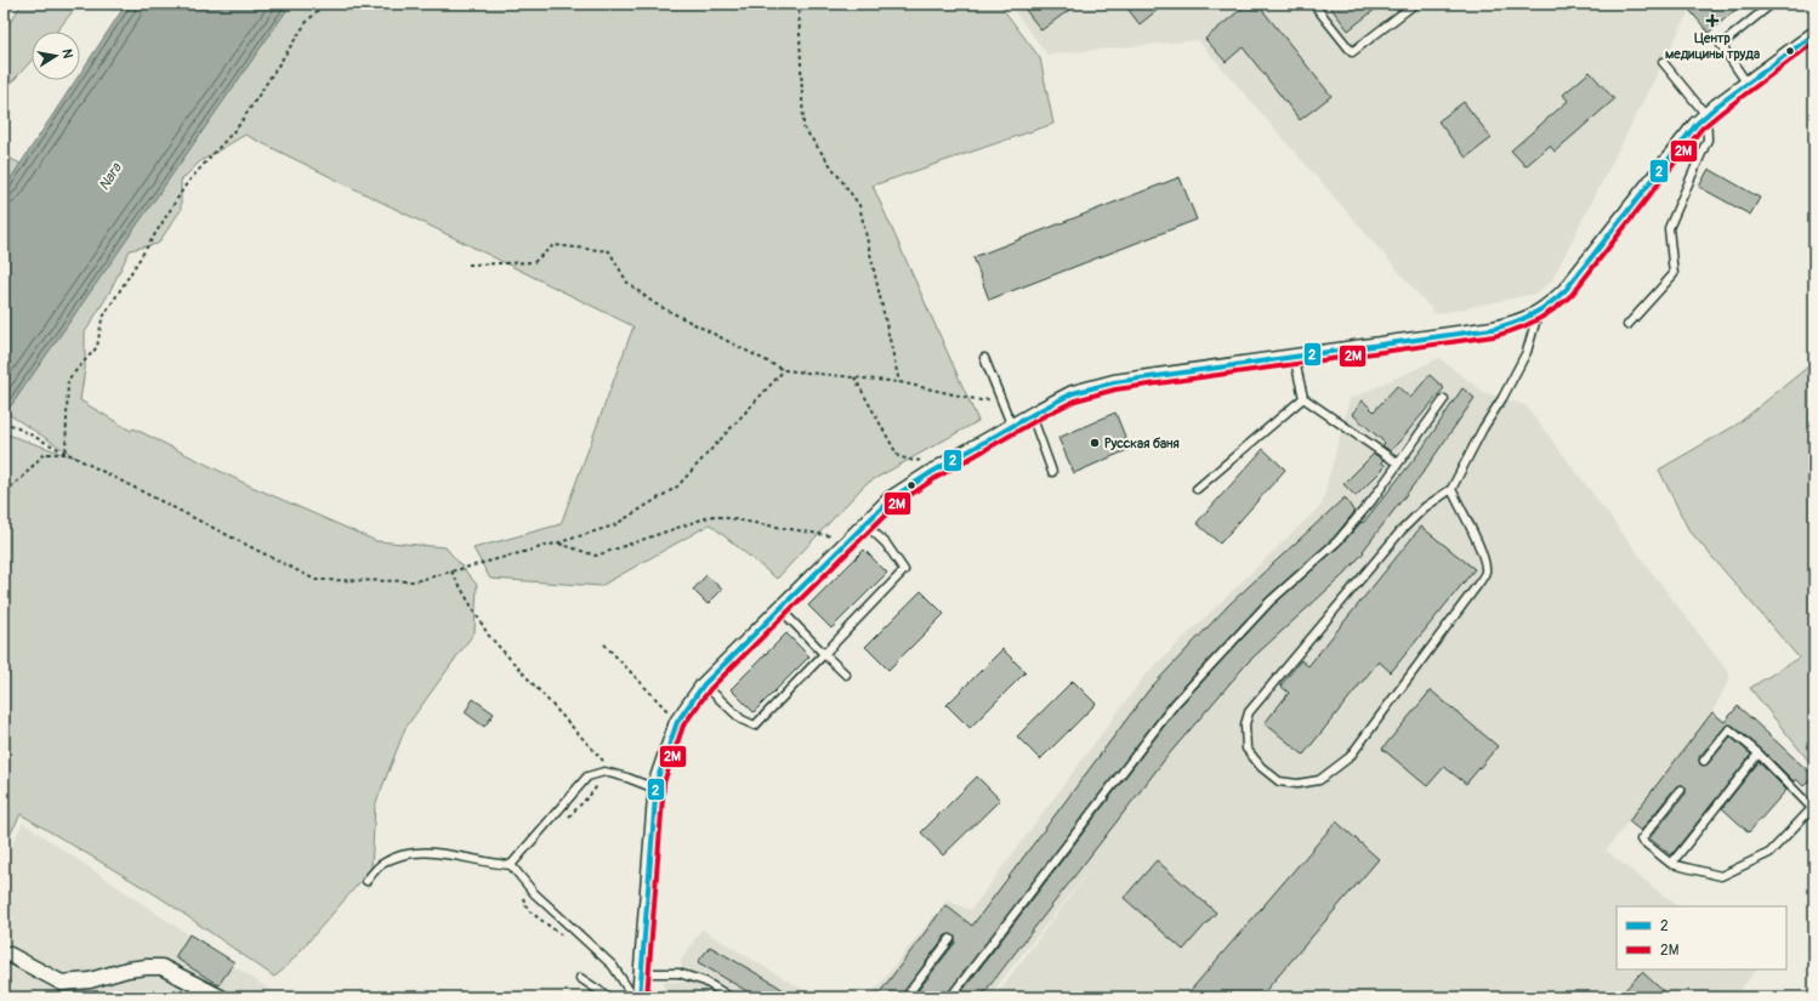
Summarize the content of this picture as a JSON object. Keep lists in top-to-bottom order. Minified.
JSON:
{"water":["Nara"],"places":{"health":["Центр медицины труда"],"other":["Русская баня"]},"lines":["transit line 2","transit line 2М"],"legend":["2","2М"],"north":"right"}
